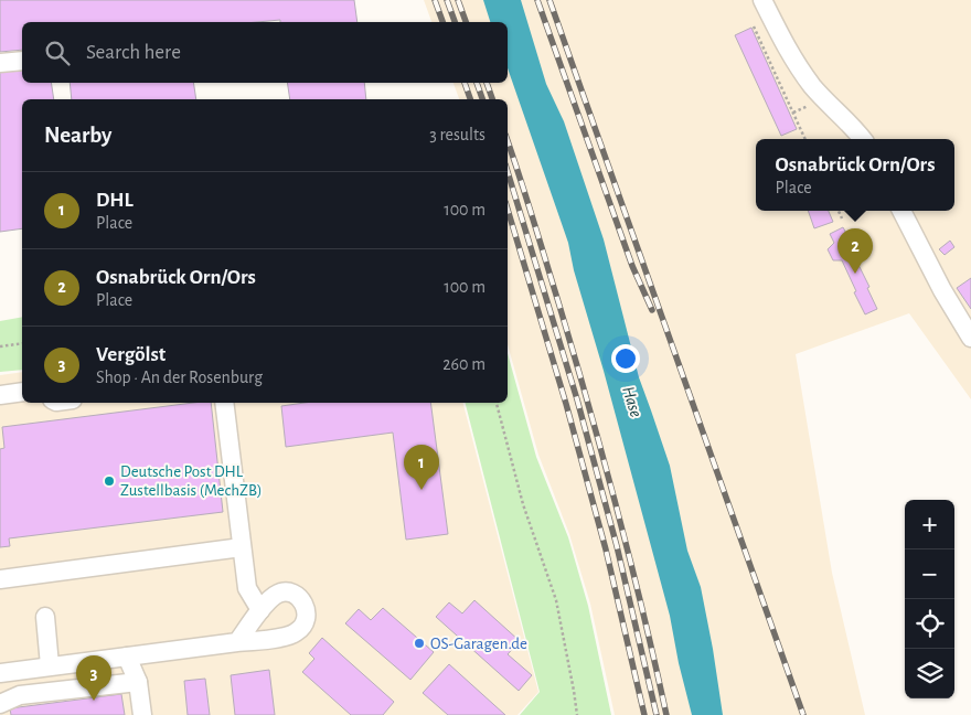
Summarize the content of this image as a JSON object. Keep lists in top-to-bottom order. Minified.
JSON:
{"water":["Hase"],"places":["Deutsche Post DHL Zustellbasis (MechZB)","OS-Garagen.de"],"page":{"search":"Search here","heading":["Nearby","3 results"],"popup":["Osnabrück Orn/Ors","Place"],"list":[{"mark":"1","name":"DHL","note":"Place","value":"100 m"},{"mark":"2","name":"Osnabrück Orn/Ors","note":"Place","value":"100 m"},{"mark":"3","name":"Vergölst","note":"Shop · An der Rosenburg","value":"260 m"}],"pins":["2","1","3"],"map_buttons":["+","−"]}}
